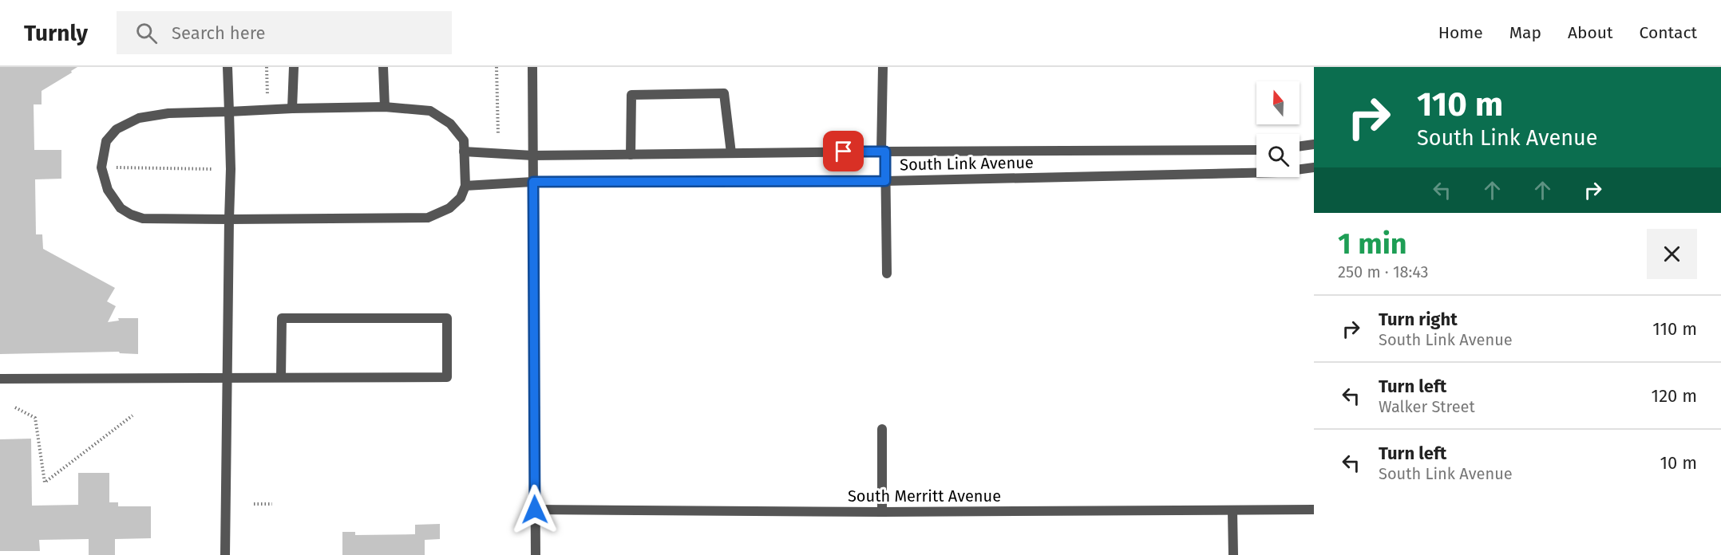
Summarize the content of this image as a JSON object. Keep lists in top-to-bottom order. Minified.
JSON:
{"streets":{"street":["South Link Avenue","South Merritt Avenue"]},"north":"top","page":{"header":"Turnly","search":"Search here","nav":["Home","Map","About","Contact"],"turn":["110 m","South Link Avenue"],"heading":["1 min","250 m · 18:43"],"list":[{"name":"Turn right","note":"South Link Avenue","value":"110 m"},{"name":"Turn left","note":"Walker Street","value":"120 m"},{"name":"Turn left","note":"South Link Avenue","value":"10 m"}]}}
